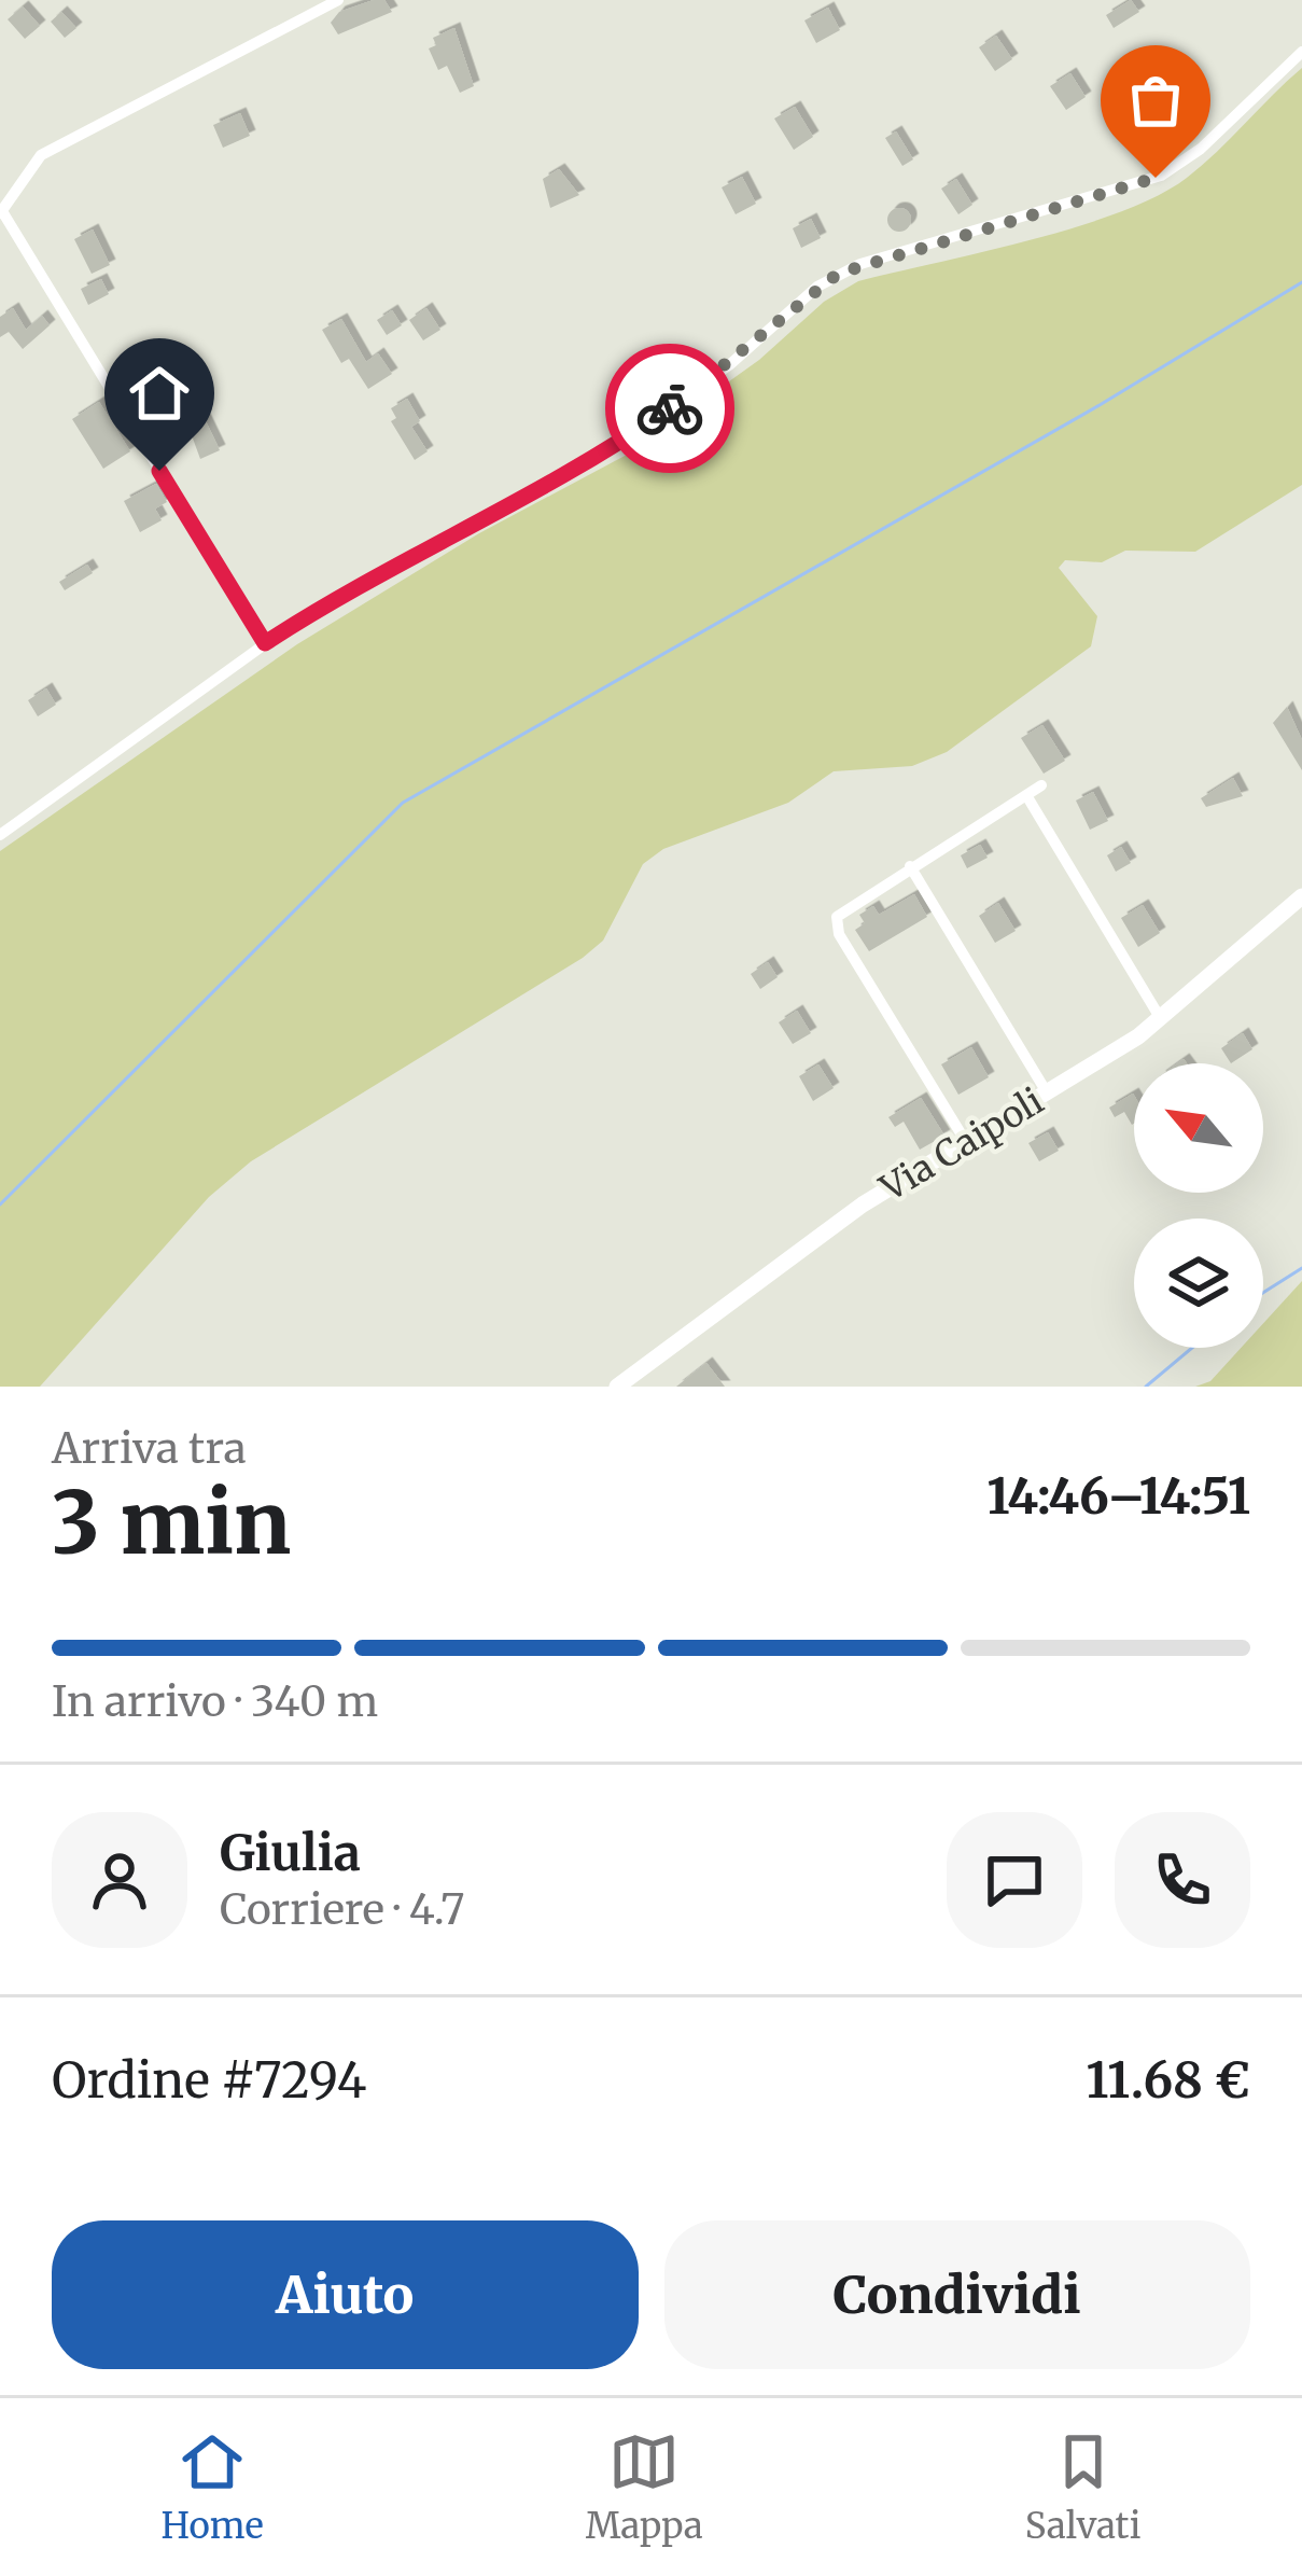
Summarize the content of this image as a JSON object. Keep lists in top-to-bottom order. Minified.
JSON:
{"streets":{"street":["Via Caipoli"]},"north":"top left","page":{"heading":["3 min","Arriva tra","14:46–14:51"],"panel":["Giulia","Corriere · 4.7","Ordine #7294","11.68 €"],"bar":"In arrivo · 340 m","buttons":["Aiuto","Condividi"],"tabs":["Home","Mappa","Salvati"]}}
